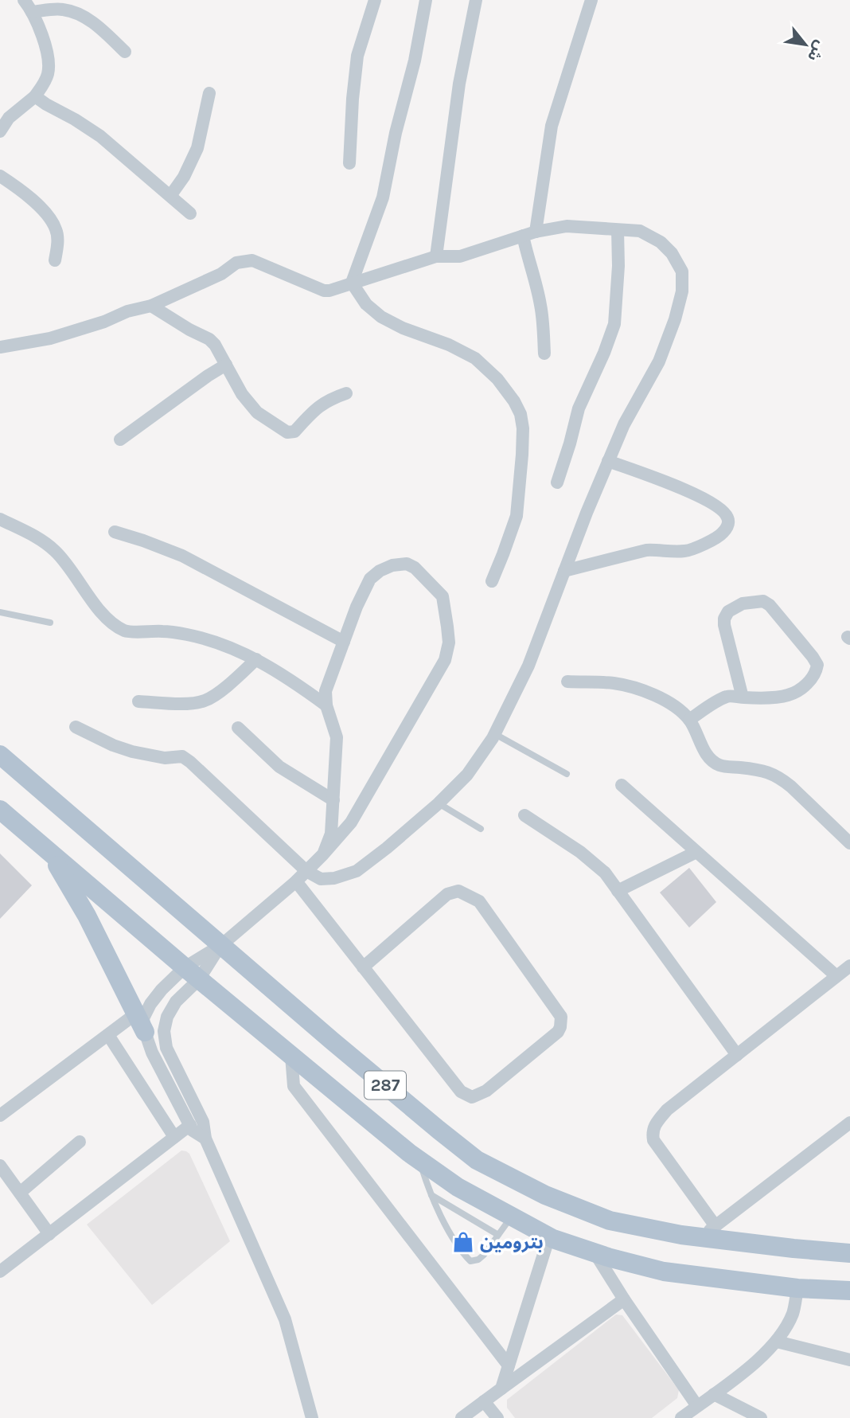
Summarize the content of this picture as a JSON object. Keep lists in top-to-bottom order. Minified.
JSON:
{"streets":{"main road":["287"]},"places":{"shop":["بترومين"]},"north":"bottom right"}
